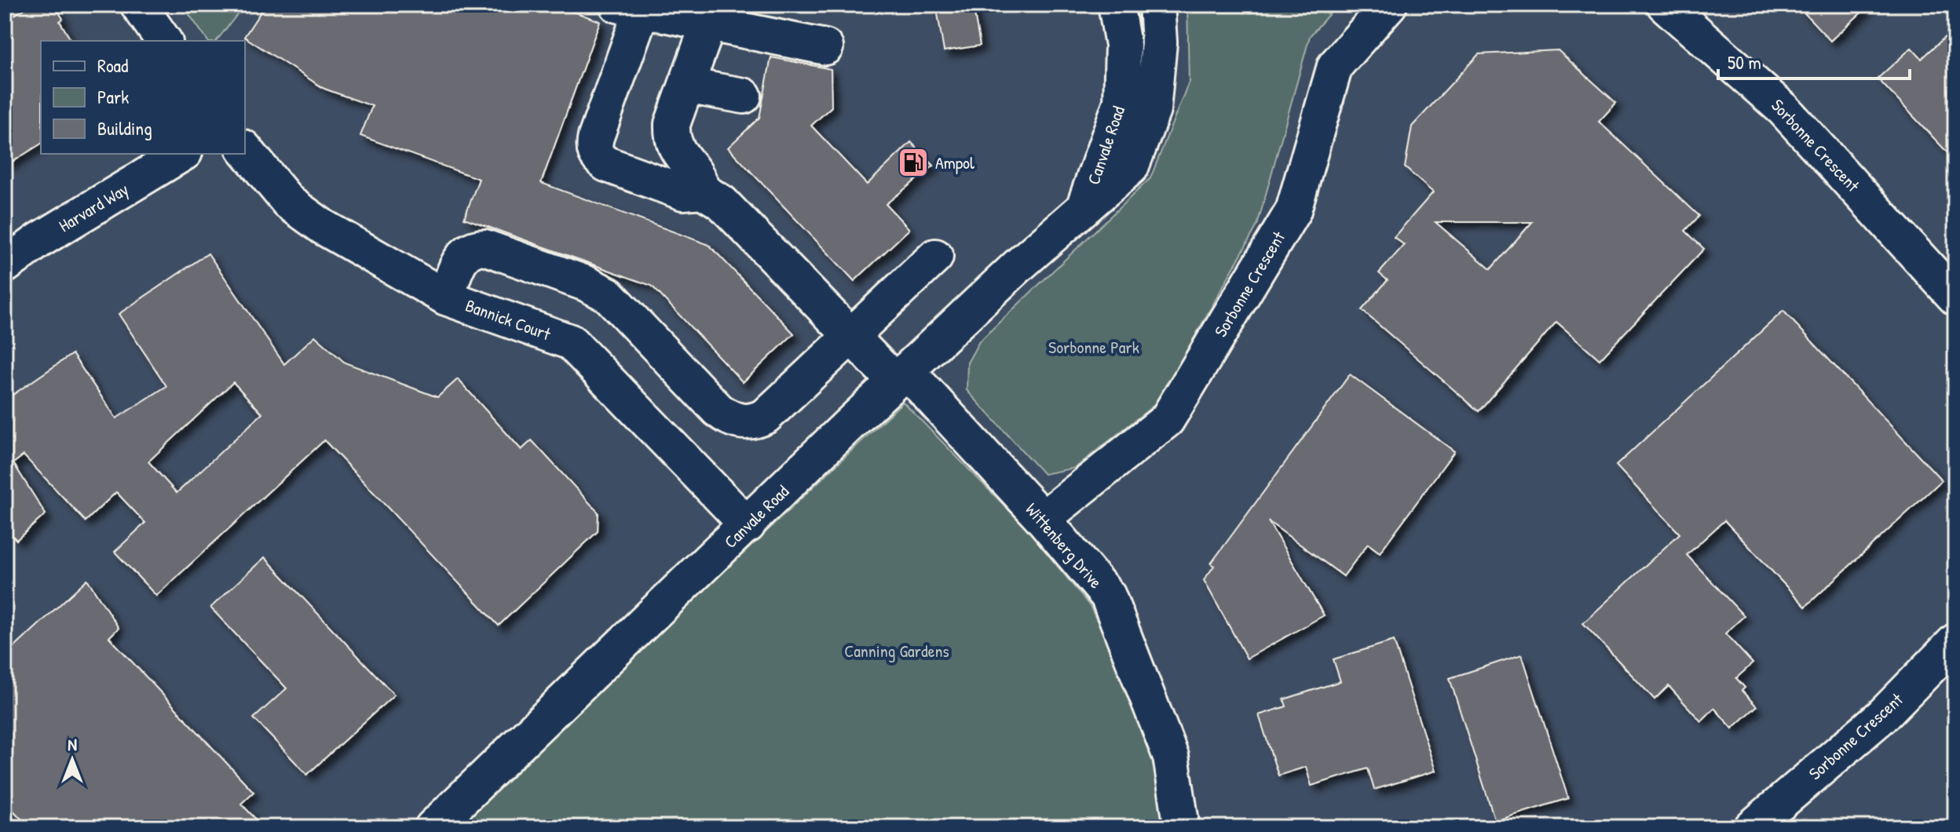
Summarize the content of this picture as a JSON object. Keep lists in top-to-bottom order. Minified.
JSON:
{"streets":{"street":["Canvale Road","Sorbonne Crescent","Harvard Way","Bannick Court","Wittenberg Drive"]},"crossings":[["Canvale Road","Bannick Court"],["Canvale Road","Wittenberg Drive"],["Sorbonne Crescent","Wittenberg Drive"]],"parks":["Sorbonne Park","Canning Gardens"],"places":{"fuel station":["Ampol"]},"legend":["Road","Park","Building"],"scale_bar":"50 m","north":"top"}
